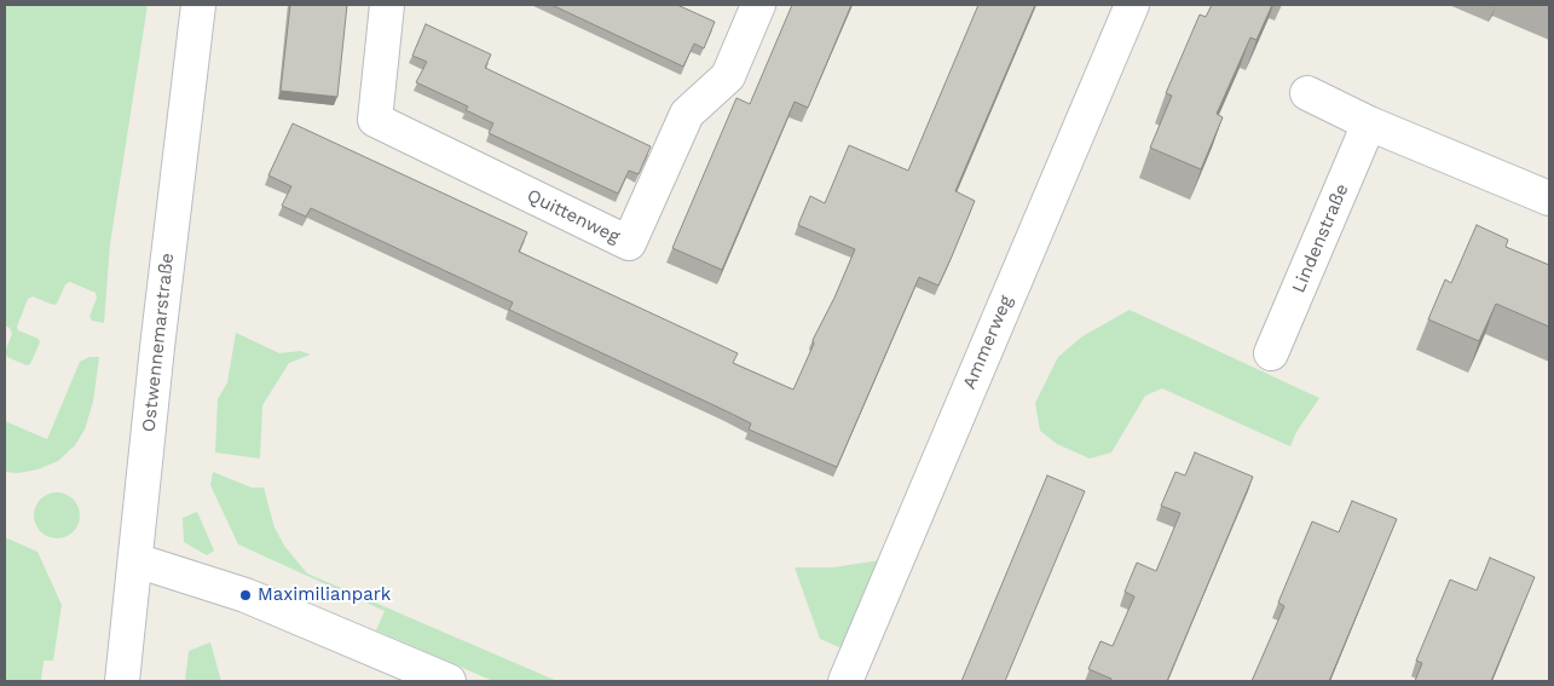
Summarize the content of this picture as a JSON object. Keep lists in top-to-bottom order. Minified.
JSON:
{"streets":{"street":["Quittenweg","Lindenstraße","Ostwennemarstraße","Ammerweg"]},"places":["Maximilianpark"]}
